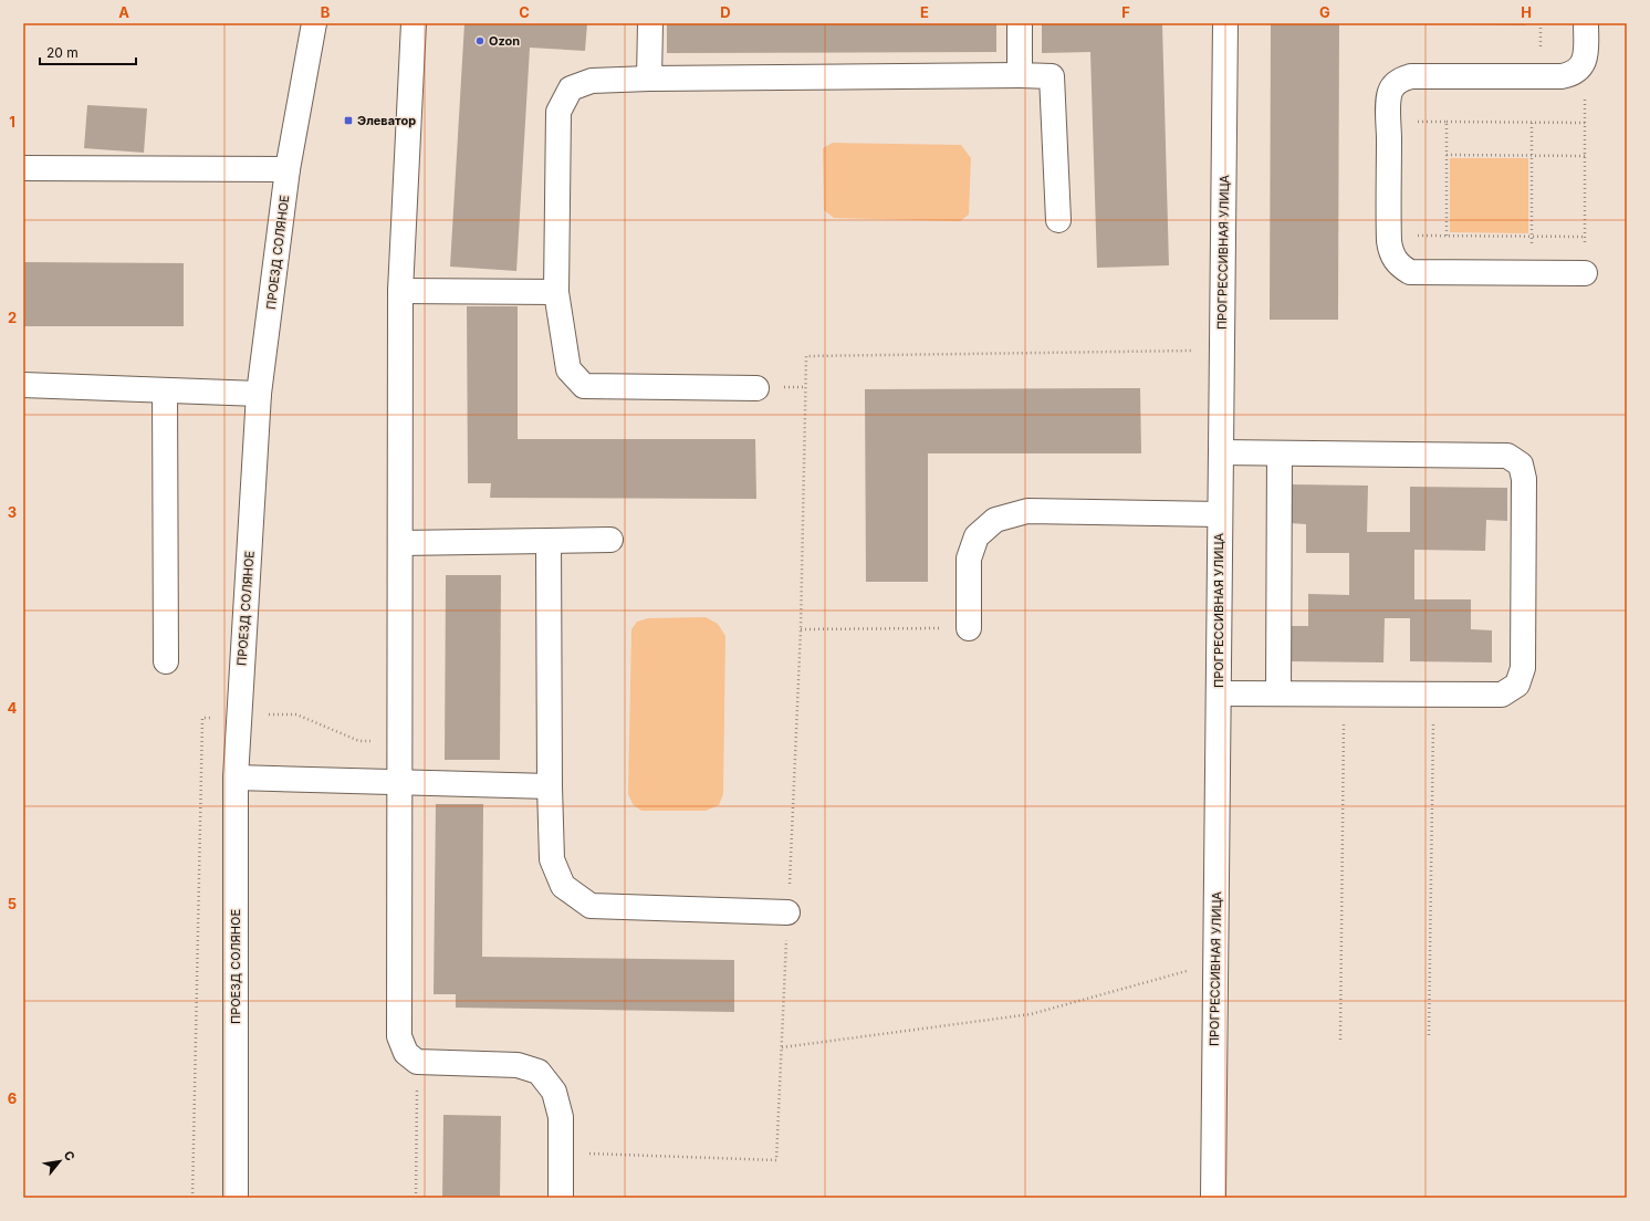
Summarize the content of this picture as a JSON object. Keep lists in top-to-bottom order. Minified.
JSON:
{"streets":{"street":["ПРОЕЗД СОЛЯНОЕ","ПРОГРЕССИВНАЯ УЛИЦА"]},"places":{"other":["Ozon"],"transit":["Элеватор"]},"scale_bar":"20 m","north":"top right","grid":{"columns":["A","B","C","D","E","F","G","H"],"rows":["1","2","3","4","5","6"]}}
